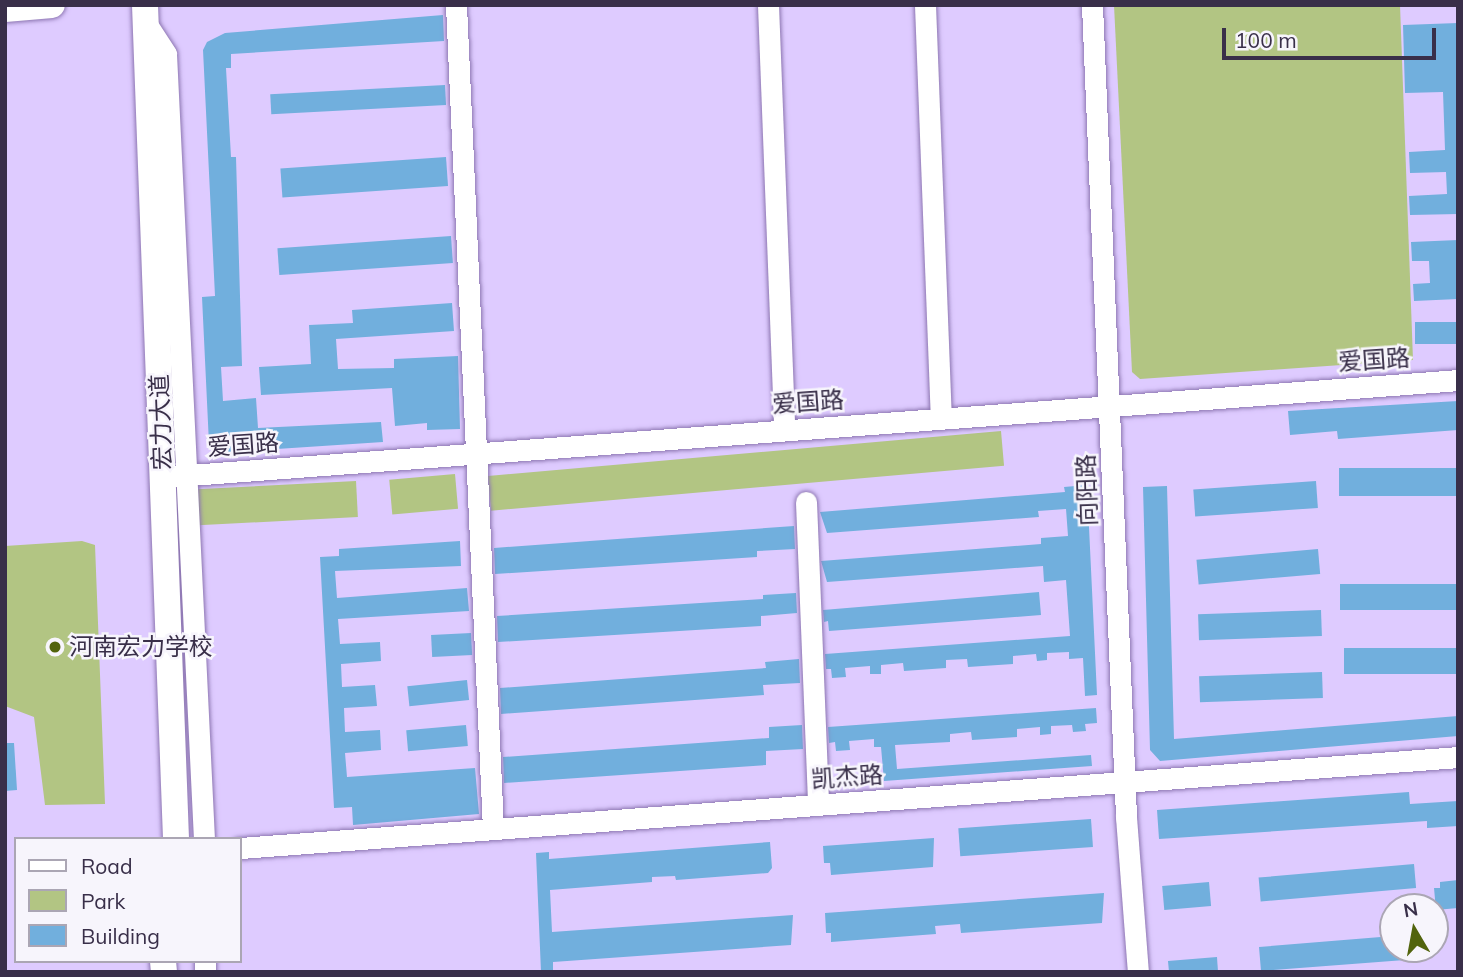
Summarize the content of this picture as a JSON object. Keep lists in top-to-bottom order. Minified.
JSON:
{"streets":{"main road":["宏力大道"],"street":["爱国路","向阳路","凯杰路"]},"crossings":[["爱国路","宏力大道"],["爱国路","向阳路"],["向阳路","凯杰路"]],"places":["河南宏力学校"],"legend":["Road","Park","Building"],"scale_bar":"100 m","north":"top"}
